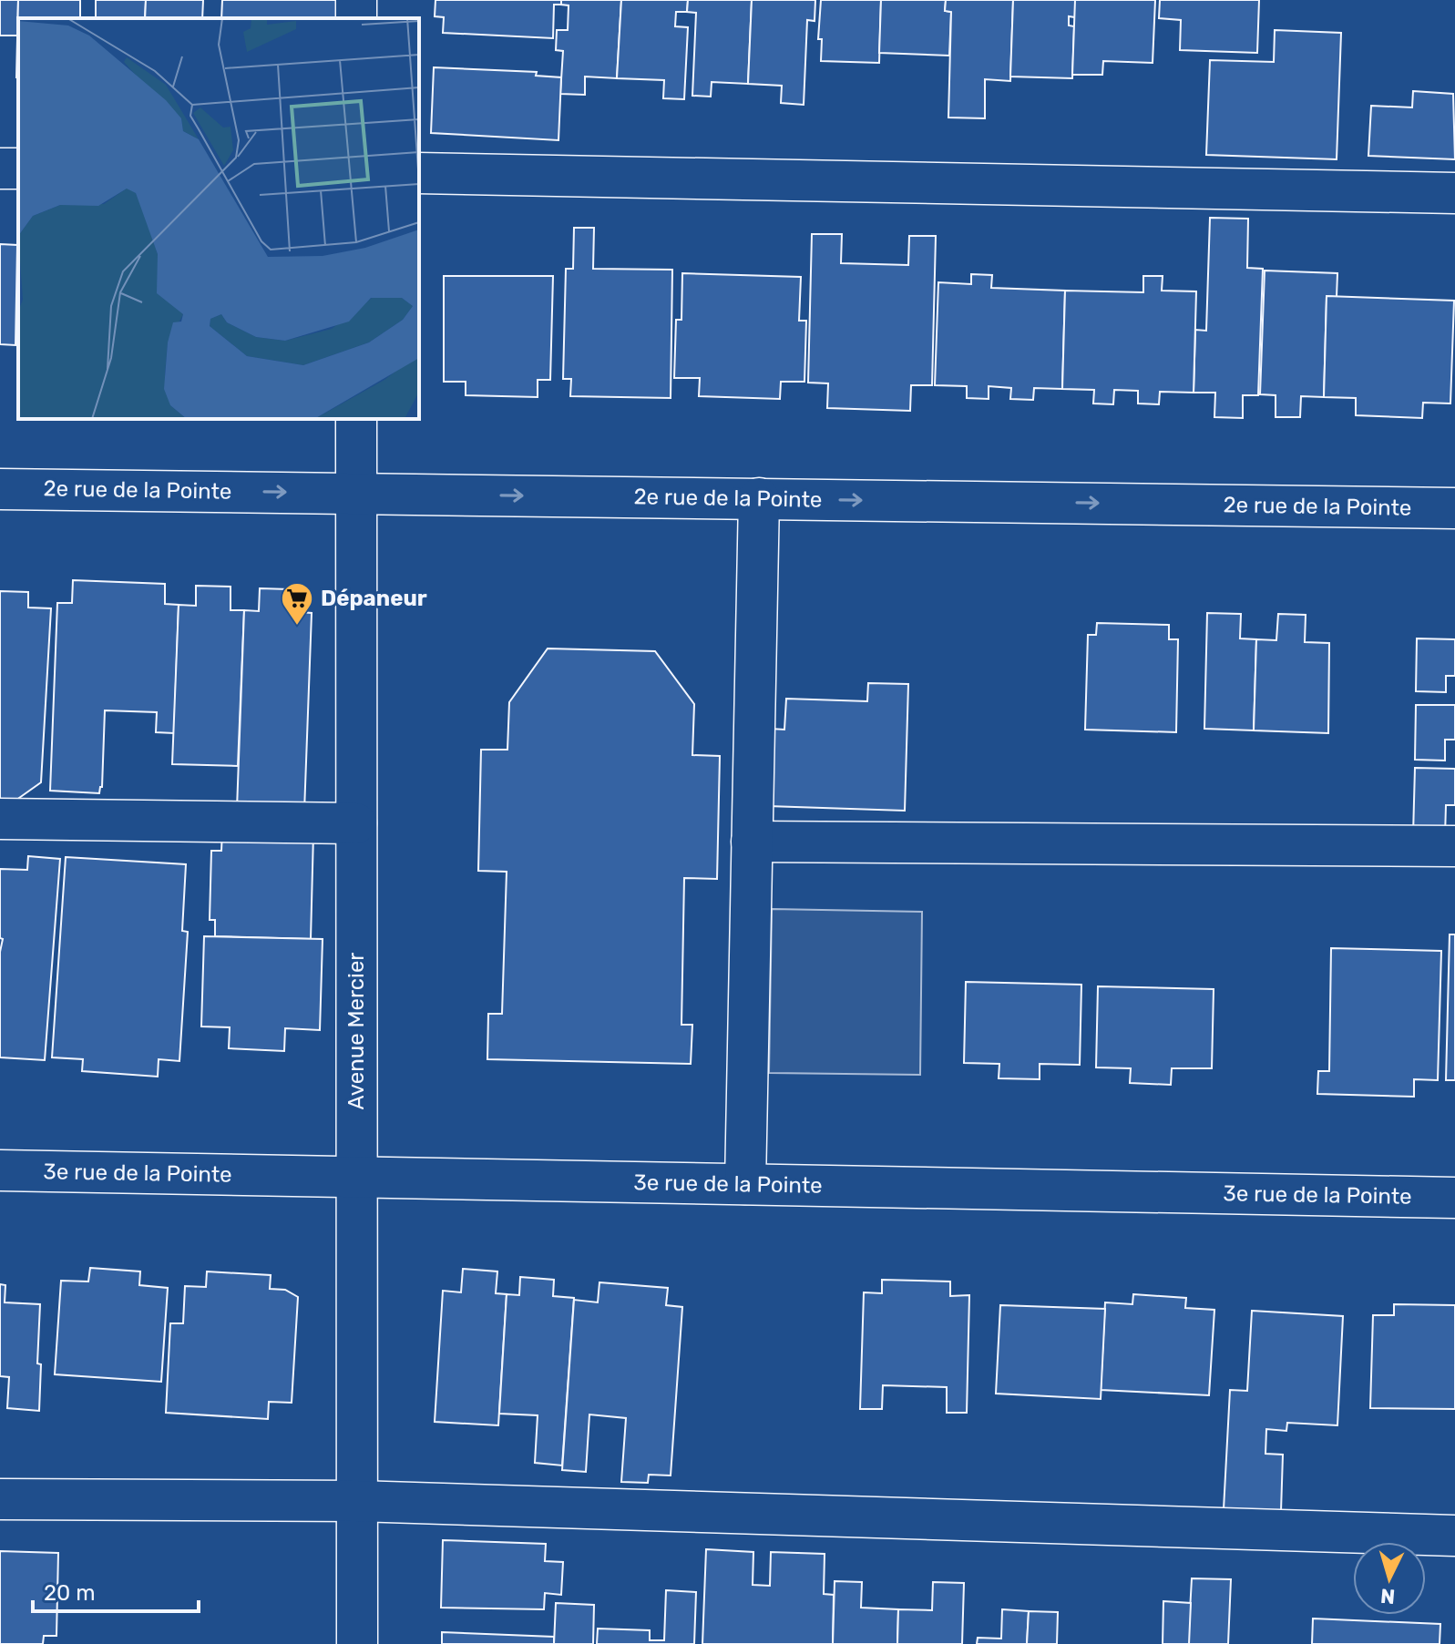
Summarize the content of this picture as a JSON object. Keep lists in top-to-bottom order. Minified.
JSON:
{"streets":{"street":["2e rue de la Pointe","Avenue Mercier","3e rue de la Pointe"]},"crossings":[["2e rue de la Pointe","Avenue Mercier"],["Avenue Mercier","3e rue de la Pointe"]],"places":{"supermarket":["Dépaneur"]},"scale_bar":"20 m","north":"bottom"}
